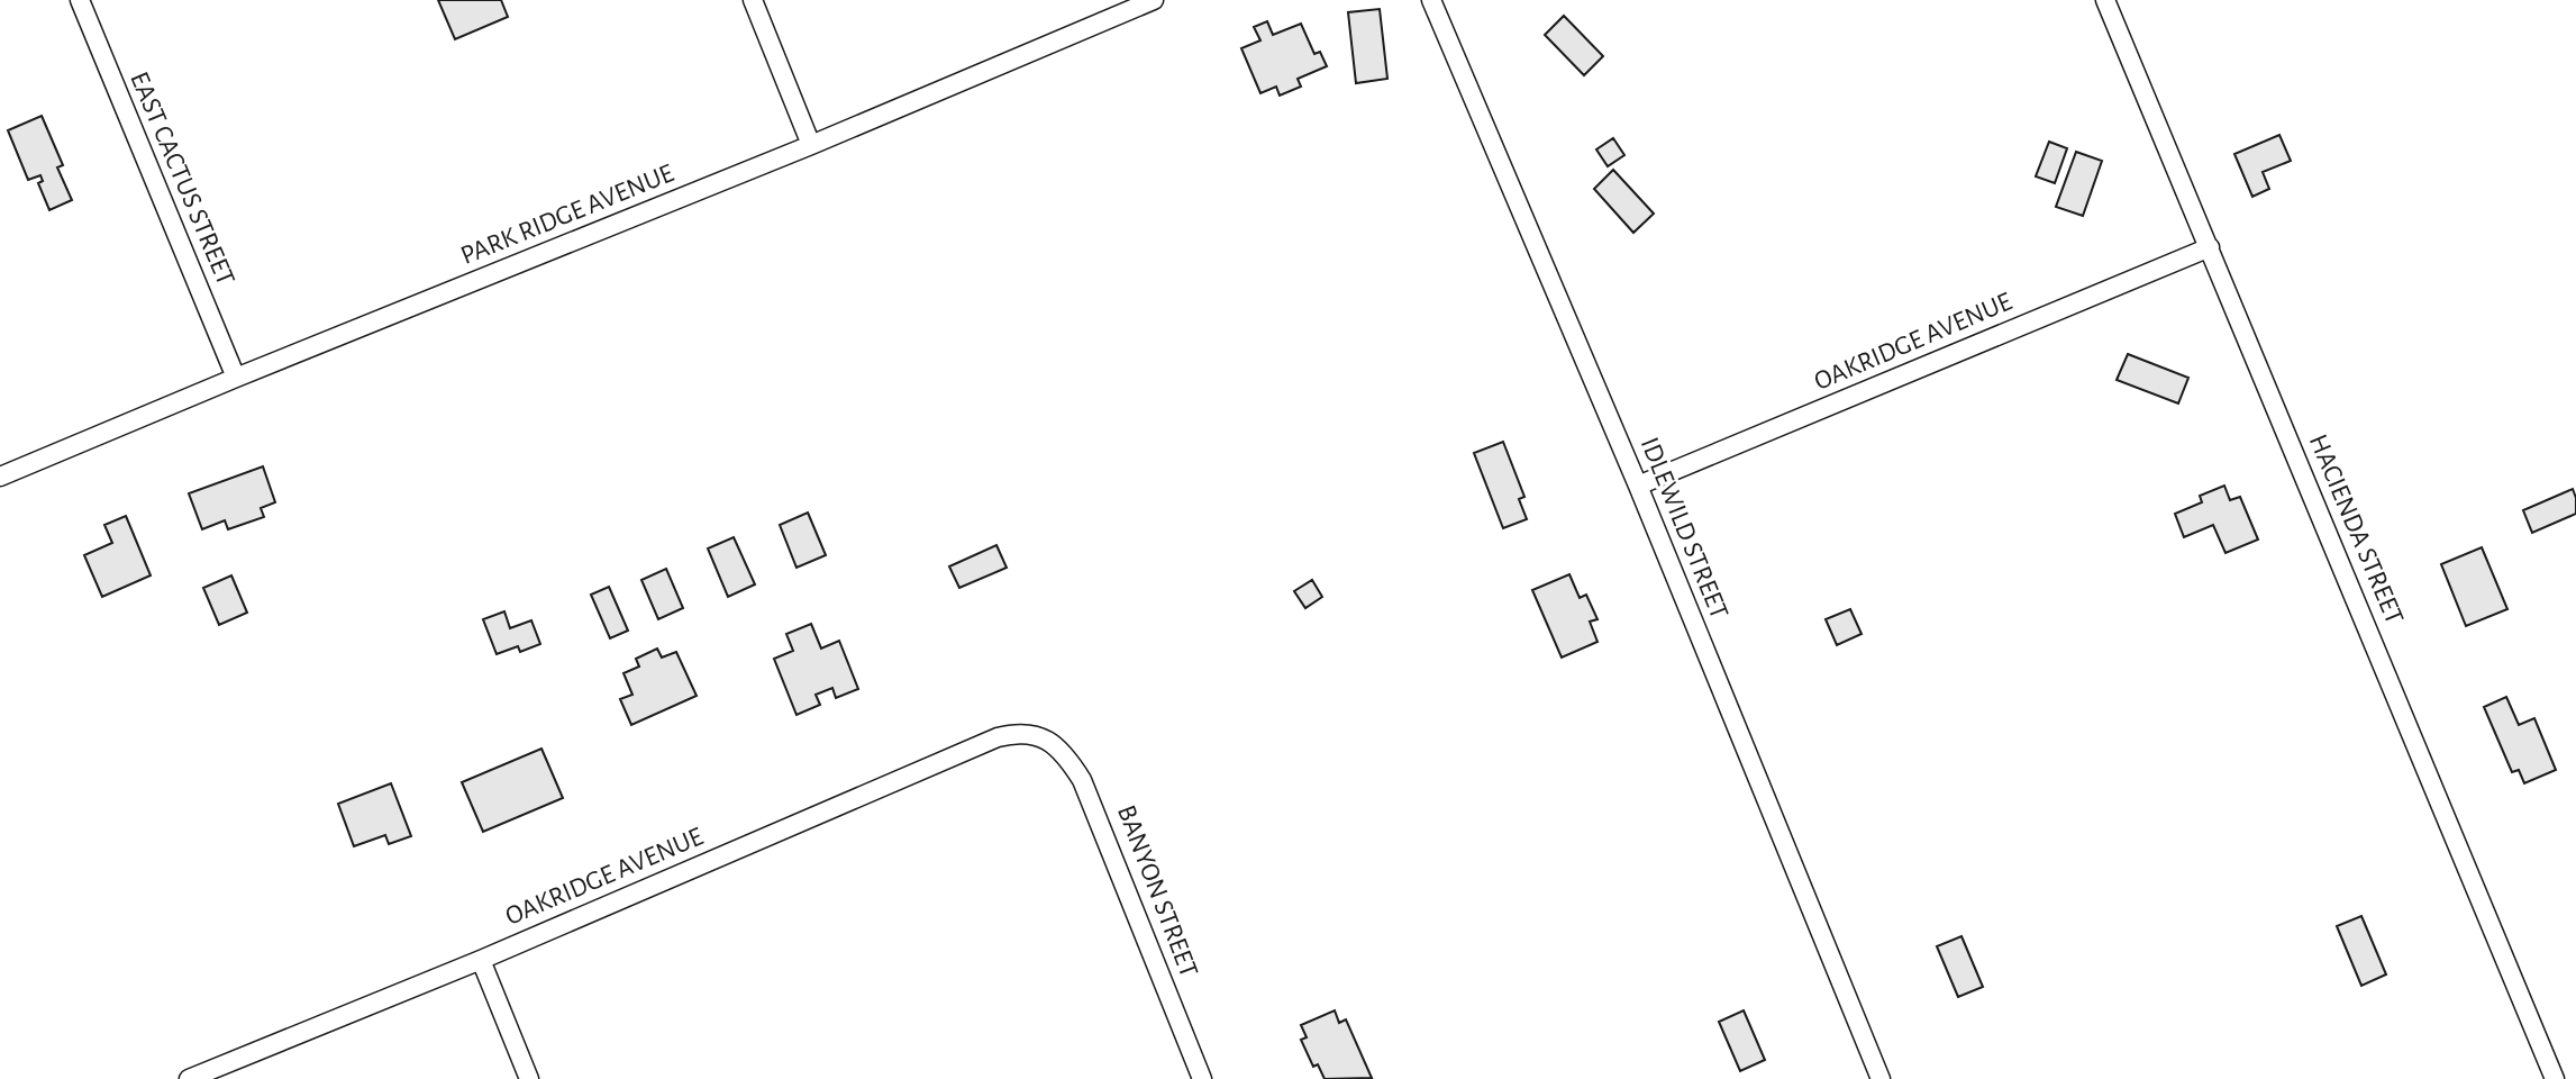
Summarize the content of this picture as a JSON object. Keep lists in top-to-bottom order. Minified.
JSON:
{"streets":{"street":["EAST CACTUS STREET","PARK RIDGE AVENUE","OAKRIDGE AVENUE","IDLEWILD STREET","HACIENDA STREET","BANYON STREET"]},"crossings":[["EAST CACTUS STREET","PARK RIDGE AVENUE"],["OAKRIDGE AVENUE","IDLEWILD STREET"],["OAKRIDGE AVENUE","HACIENDA STREET"],["OAKRIDGE AVENUE","BANYON STREET"]]}
